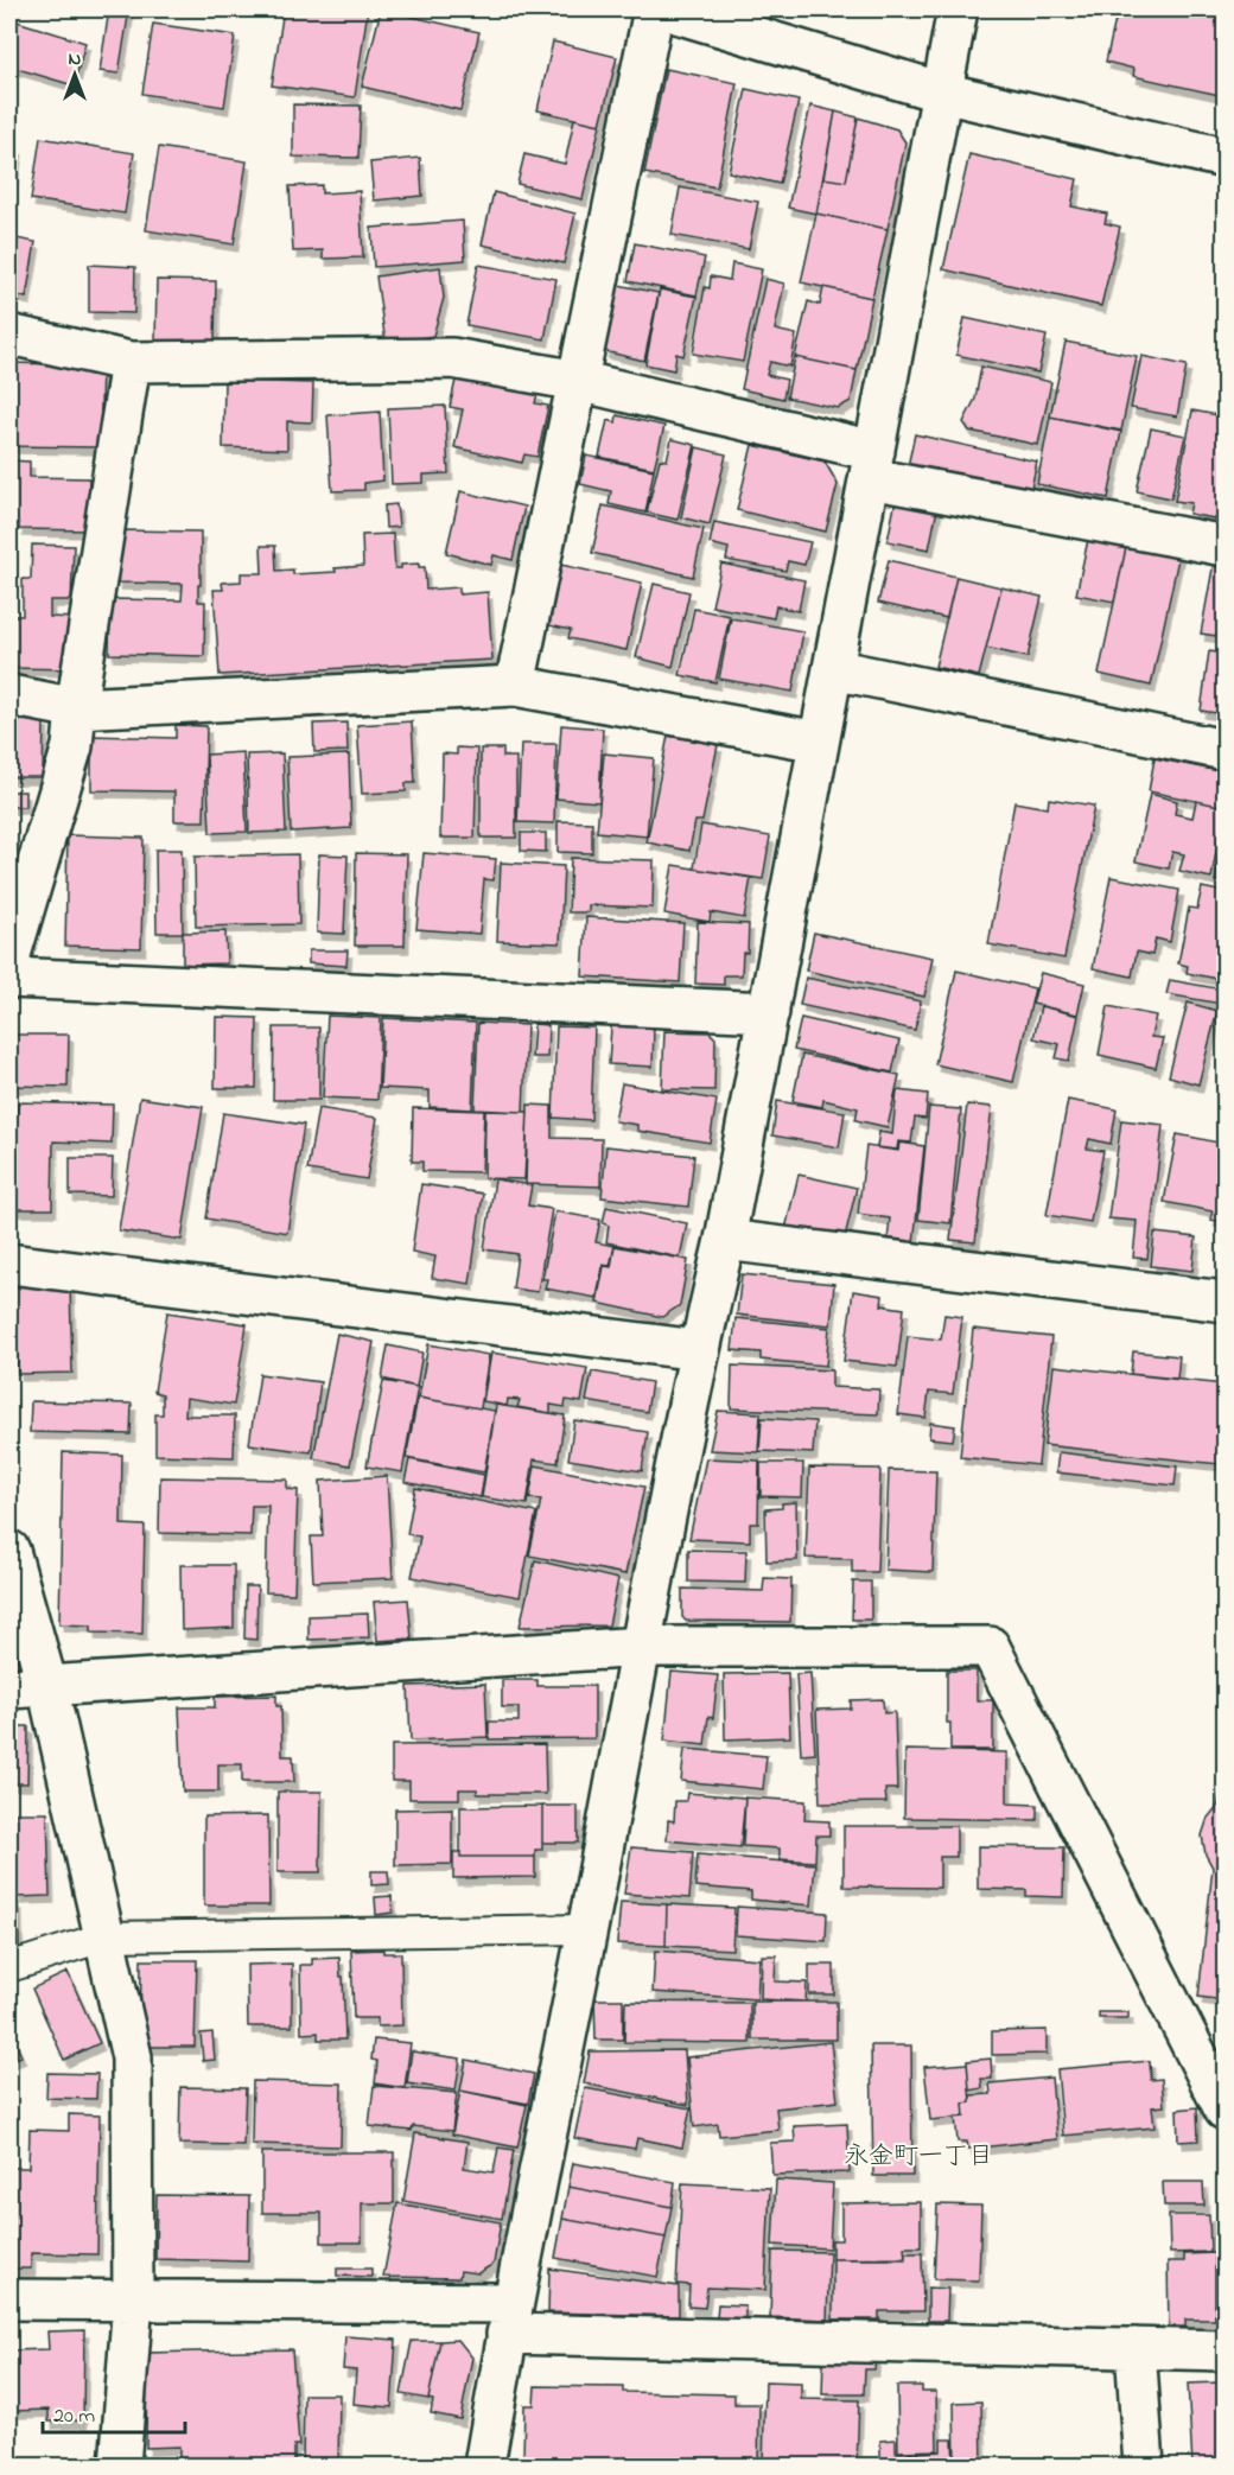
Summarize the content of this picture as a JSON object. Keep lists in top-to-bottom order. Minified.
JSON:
{"districts":["永金町一丁目"],"scale_bar":"20 m","north":"top"}
